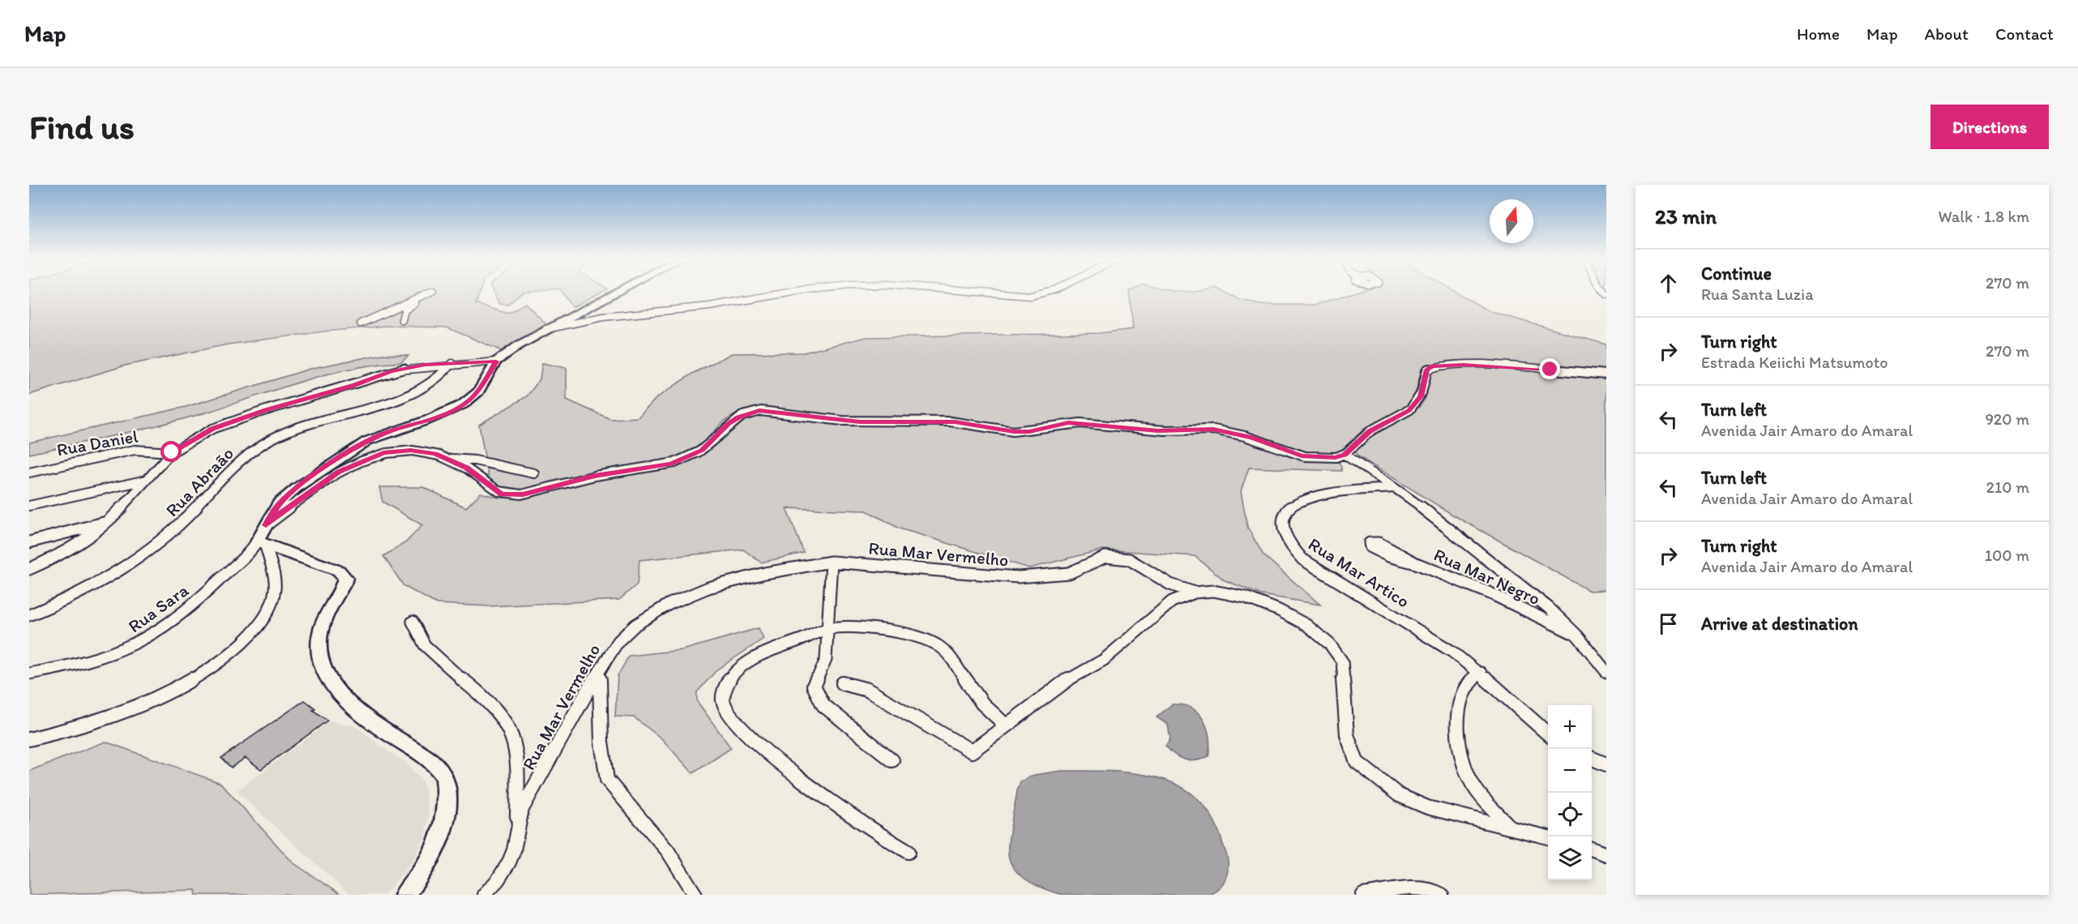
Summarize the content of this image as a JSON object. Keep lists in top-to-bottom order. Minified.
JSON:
{"streets":{"street":["Rua Daniel","Rua Abraão","Rua Mar Vermelho","Rua Mar Artico","Rua Mar Negro","Rua Sara"]},"north":"top","page":{"header":"Map","nav":["Home","Map","About","Contact"],"buttons":"Directions","title":"Find us","heading":["23 min","Walk · 1.8 km"],"list":[["Continue","Rua Santa Luzia","270 m"],["Turn right","Estrada Keiichi Matsumoto","270 m"],["Turn left","Avenida Jair Amaro do Amaral","920 m"],["Turn left","Avenida Jair Amaro do Amaral","210 m"],["Turn right","Avenida Jair Amaro do Amaral","100 m"],"Arrive at destination"],"map_buttons":["+","−"]}}
